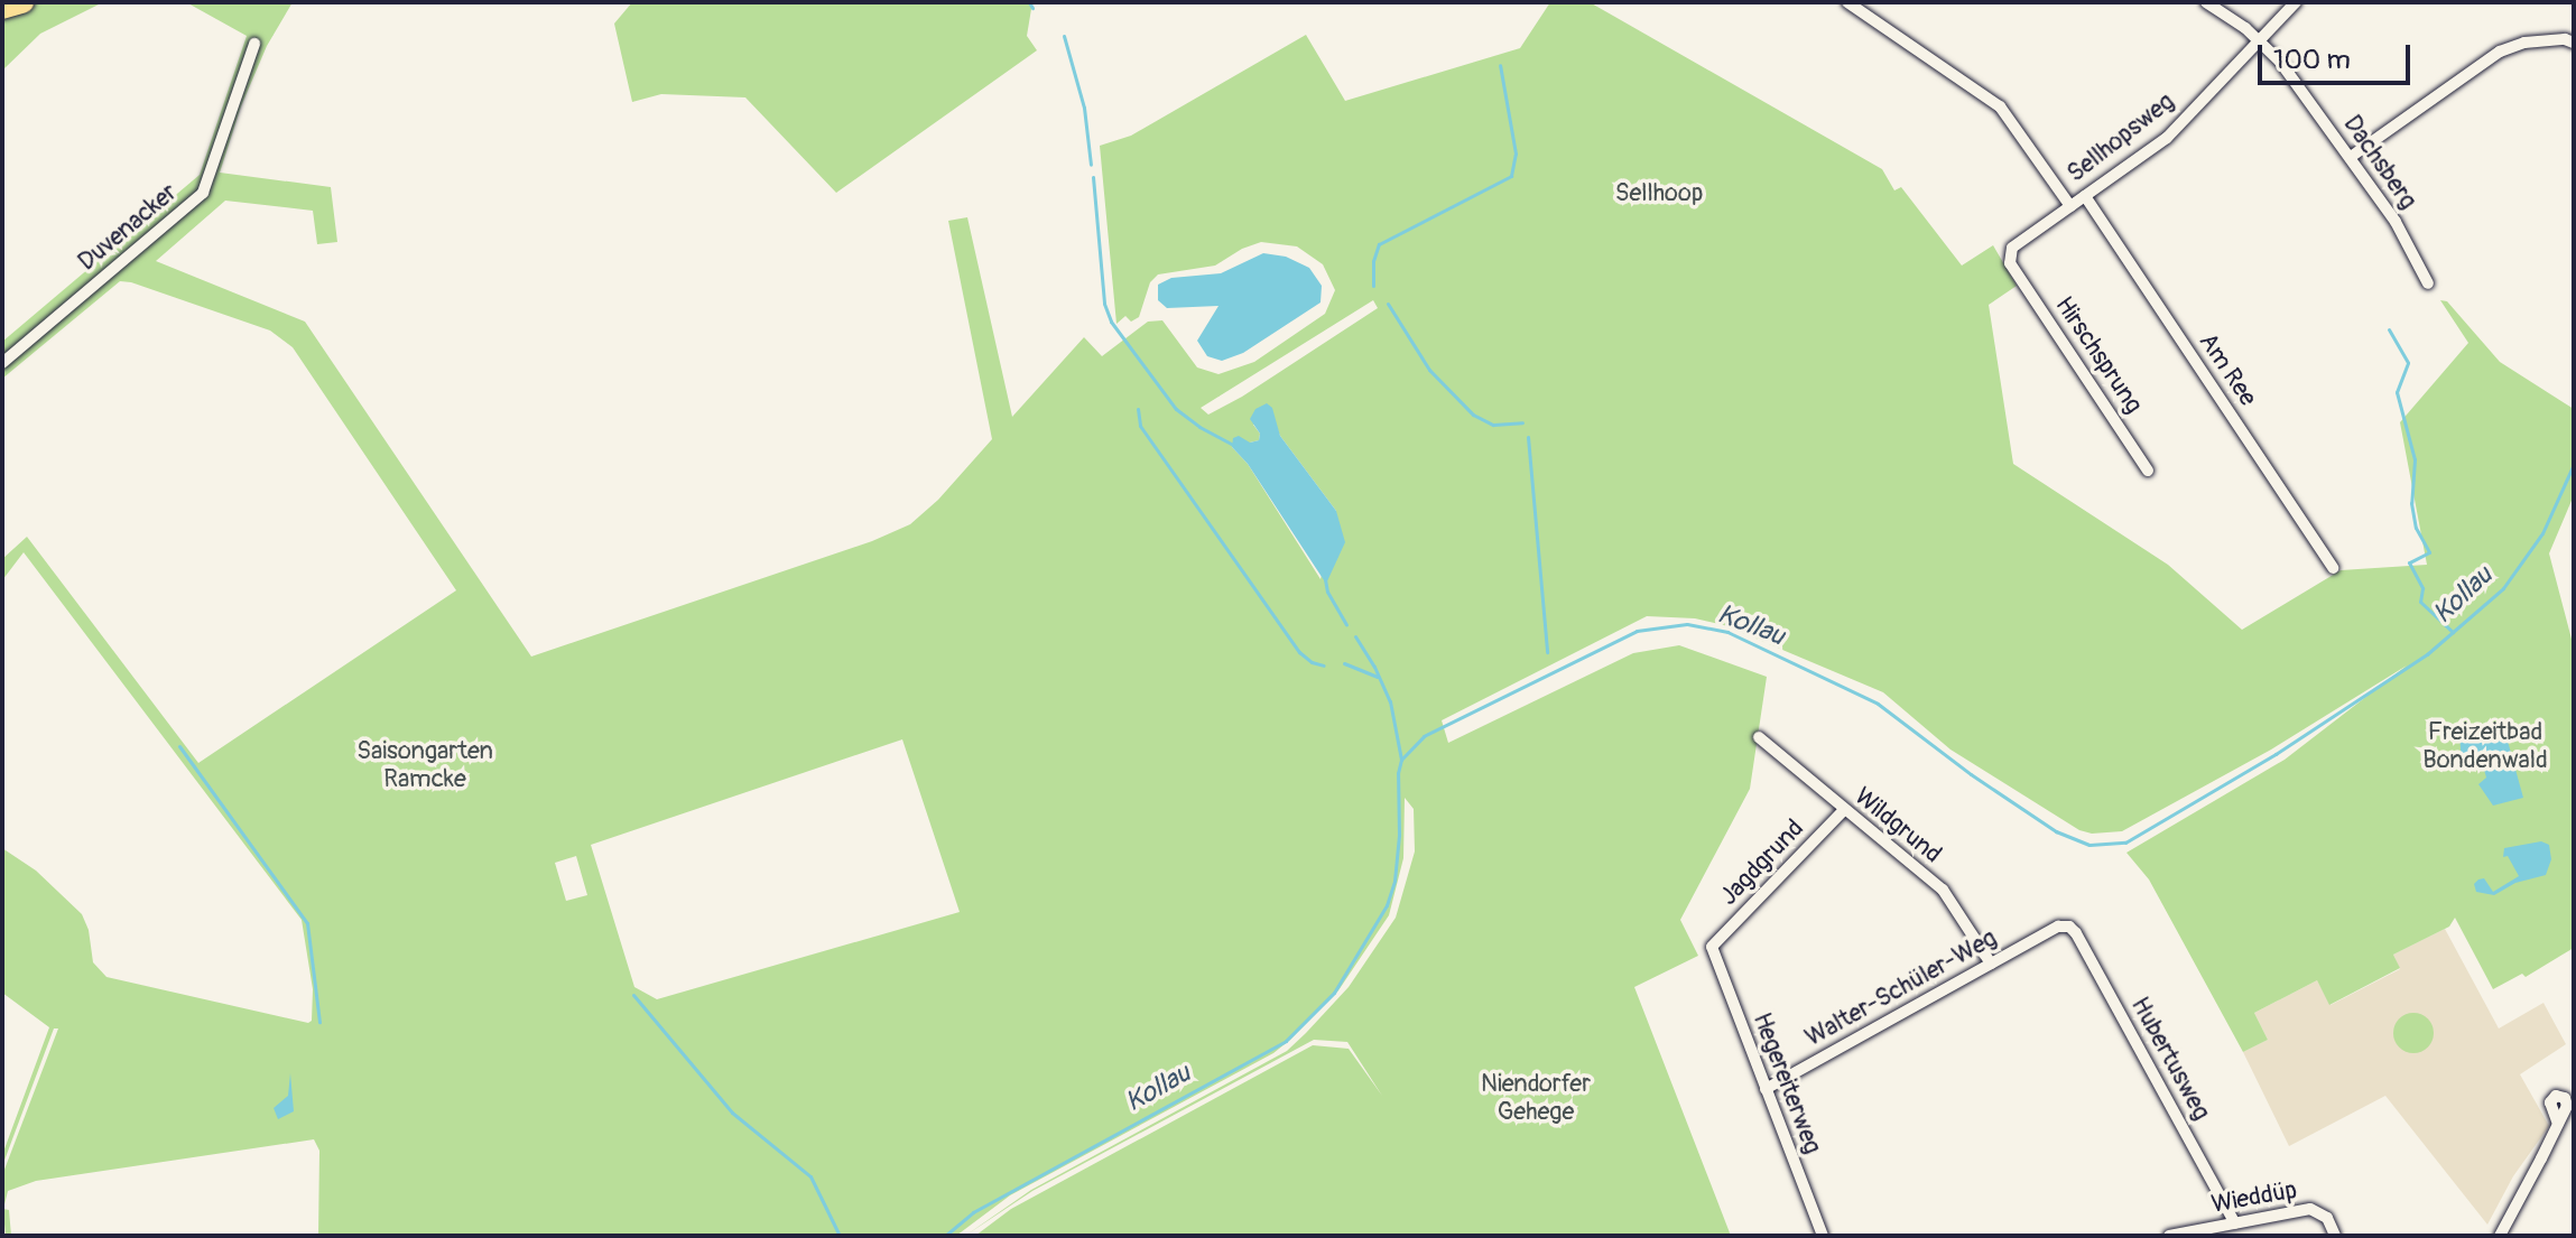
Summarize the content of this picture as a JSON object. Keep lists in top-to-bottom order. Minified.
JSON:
{"streets":{"street":["Sellhopsweg","Dachsberg","Duvenacker","Hirschsprung","Am Ree","Wildgrund","Jagdgrund","Walter-Schüler-Weg","Hubertusweg","Hegereiterweg","Wieddüp"]},"crossings":[["Sellhopsweg","Dachsberg"],["Sellhopsweg","Hirschsprung"],["Sellhopsweg","Am Ree"],["Wildgrund","Jagdgrund"],["Wildgrund","Walter-Schüler-Weg"],["Jagdgrund","Hegereiterweg"],["Walter-Schüler-Weg","Hubertusweg"],["Walter-Schüler-Weg","Hegereiterweg"],["Hubertusweg","Wieddüp"]],"water":["Kollau"],"parks":["Sellhoop","Freizeitbad Bondenwald","Saisongarten Ramcke","Niendorfer Gehege"],"scale_bar":"100 m"}
